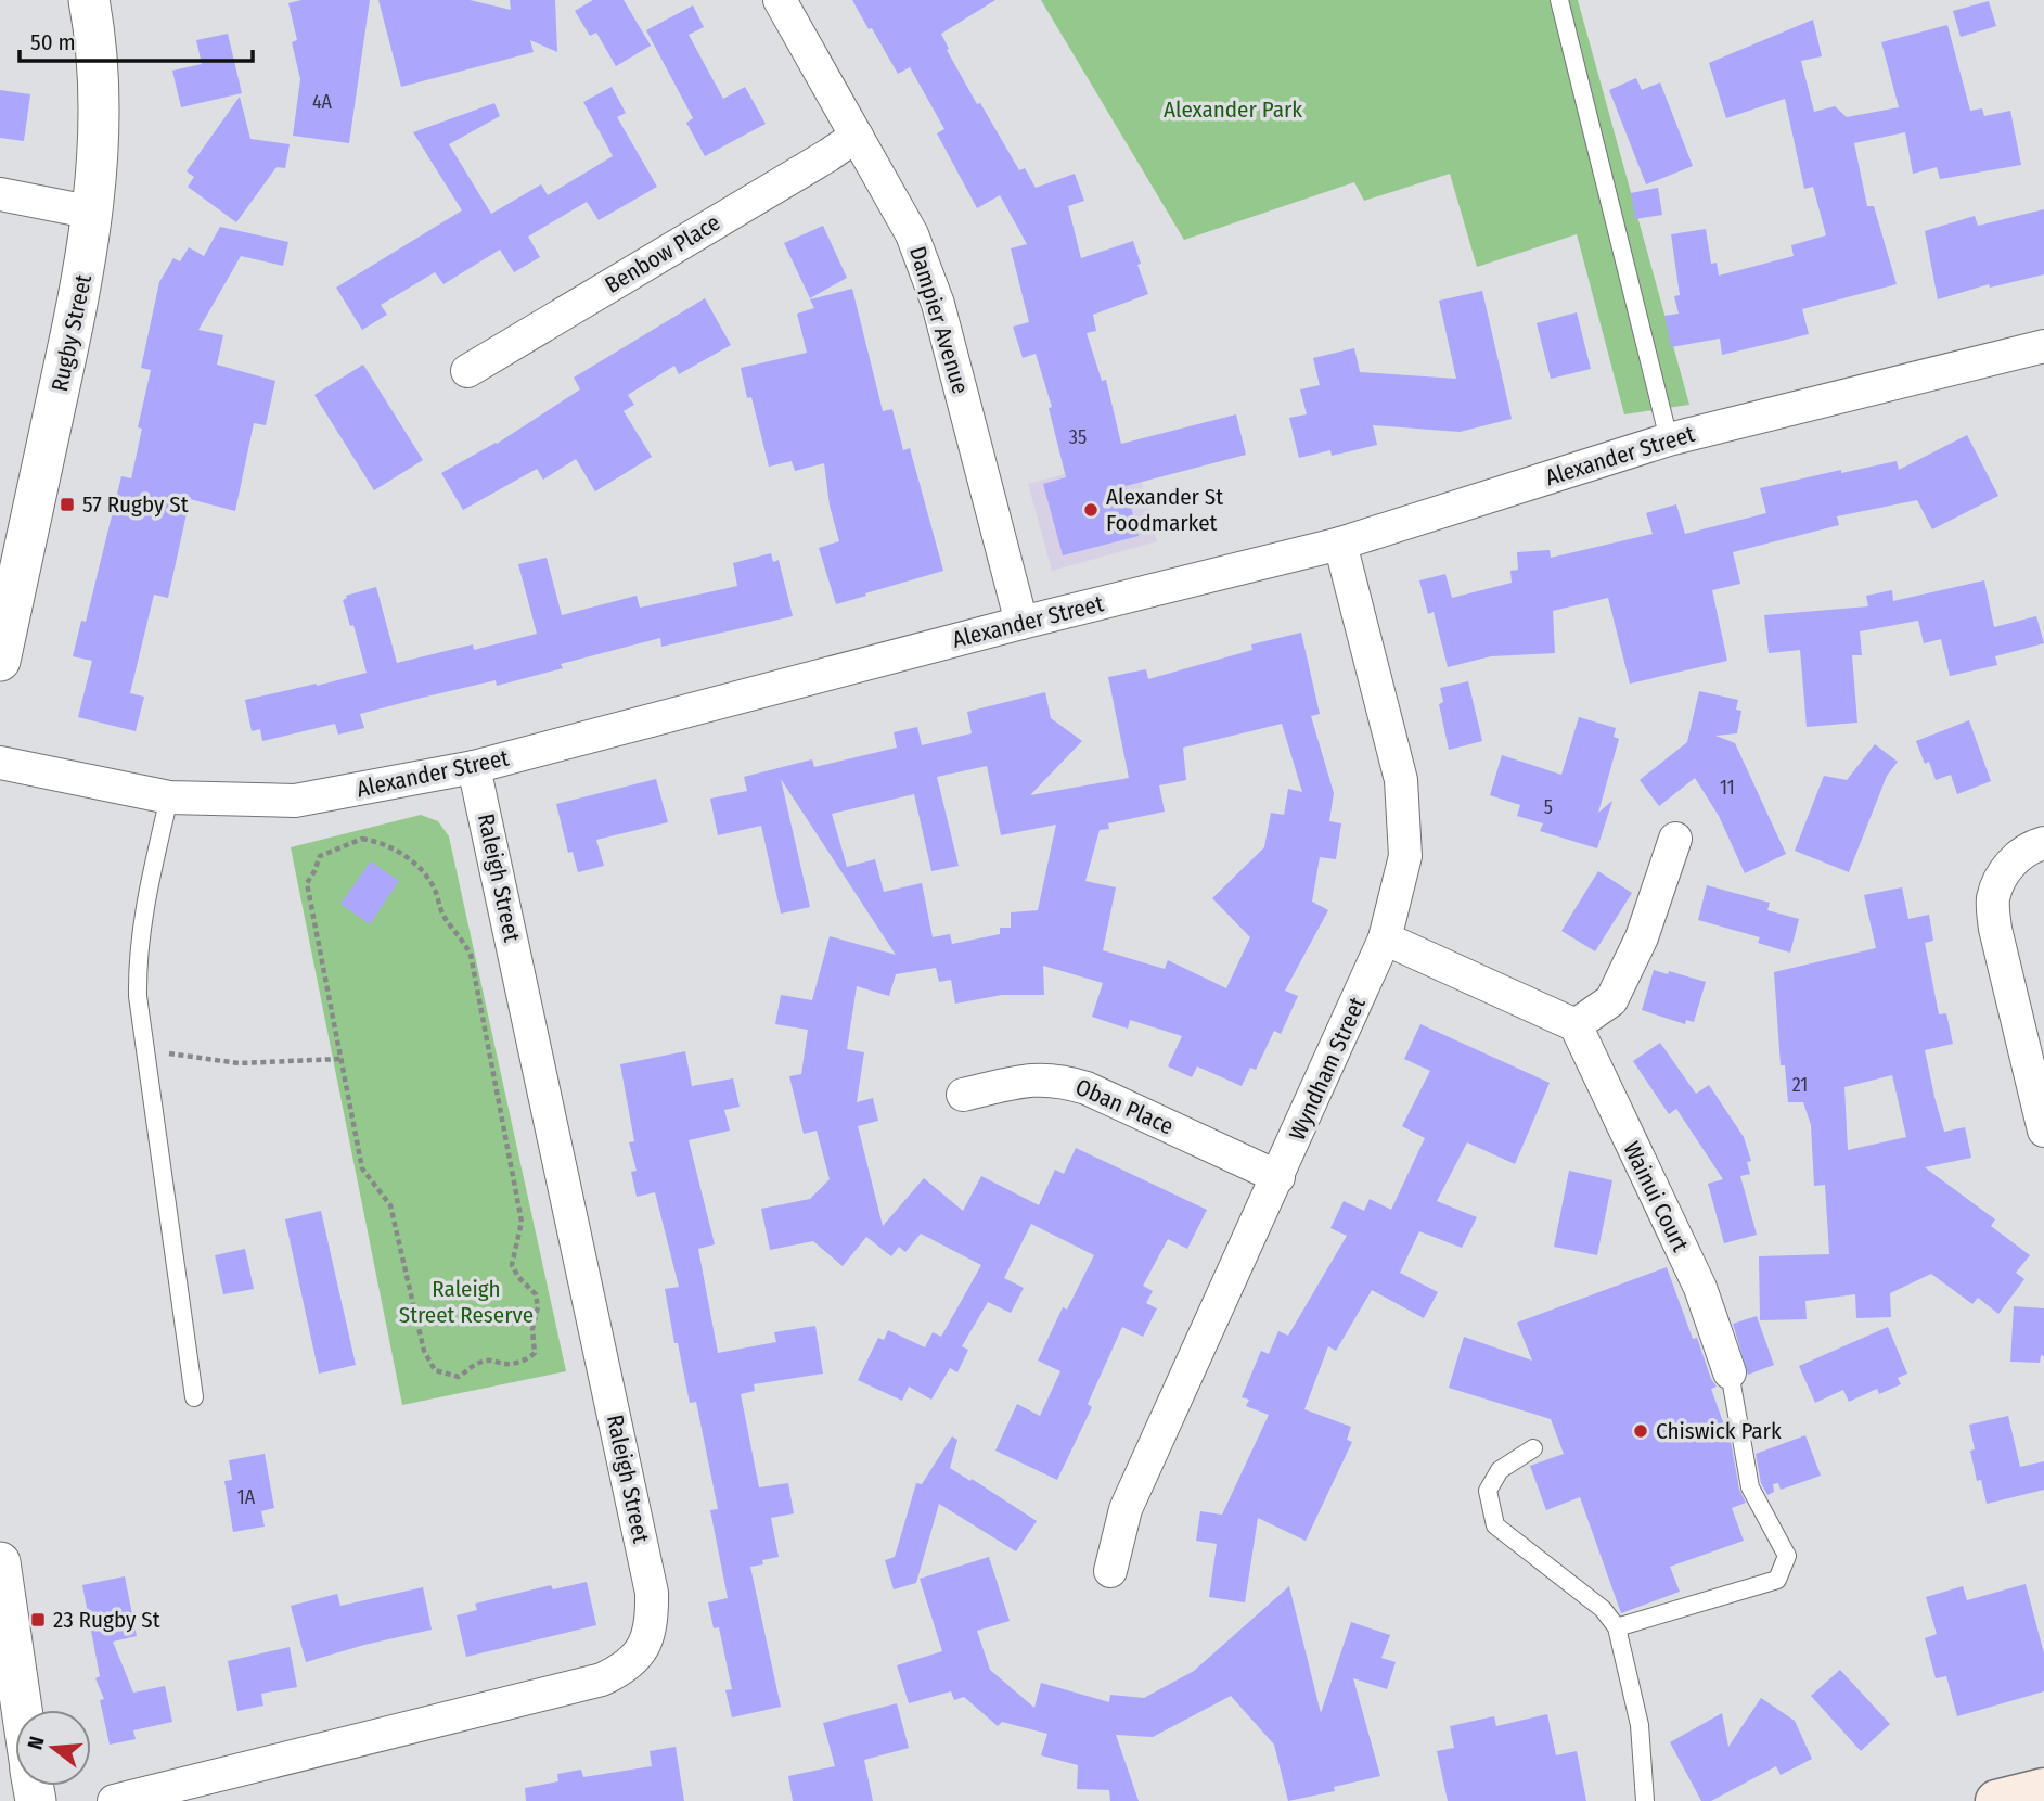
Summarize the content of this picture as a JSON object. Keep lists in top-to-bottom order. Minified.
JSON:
{"streets":{"street":["Benbow Place","Dampier Avenue","Rugby Street","Alexander Street","Raleigh Street","Wyndham Street","Oban Place","Wainui Court"]},"crossings":[["Benbow Place","Dampier Avenue"],["Dampier Avenue","Alexander Street"],["Alexander Street","Raleigh Street"],["Alexander Street","Wyndham Street"],["Wyndham Street","Oban Place"]],"parks":["Alexander Park","Raleigh Street Reserve"],"places":{"transit":["57 Rugby St","23 Rugby St"],"other":["Alexander St Foodmarket","Chiswick Park"]},"house_numbers":["4A","35","11","5","21","1A"],"scale_bar":"50 m","north":"left"}
